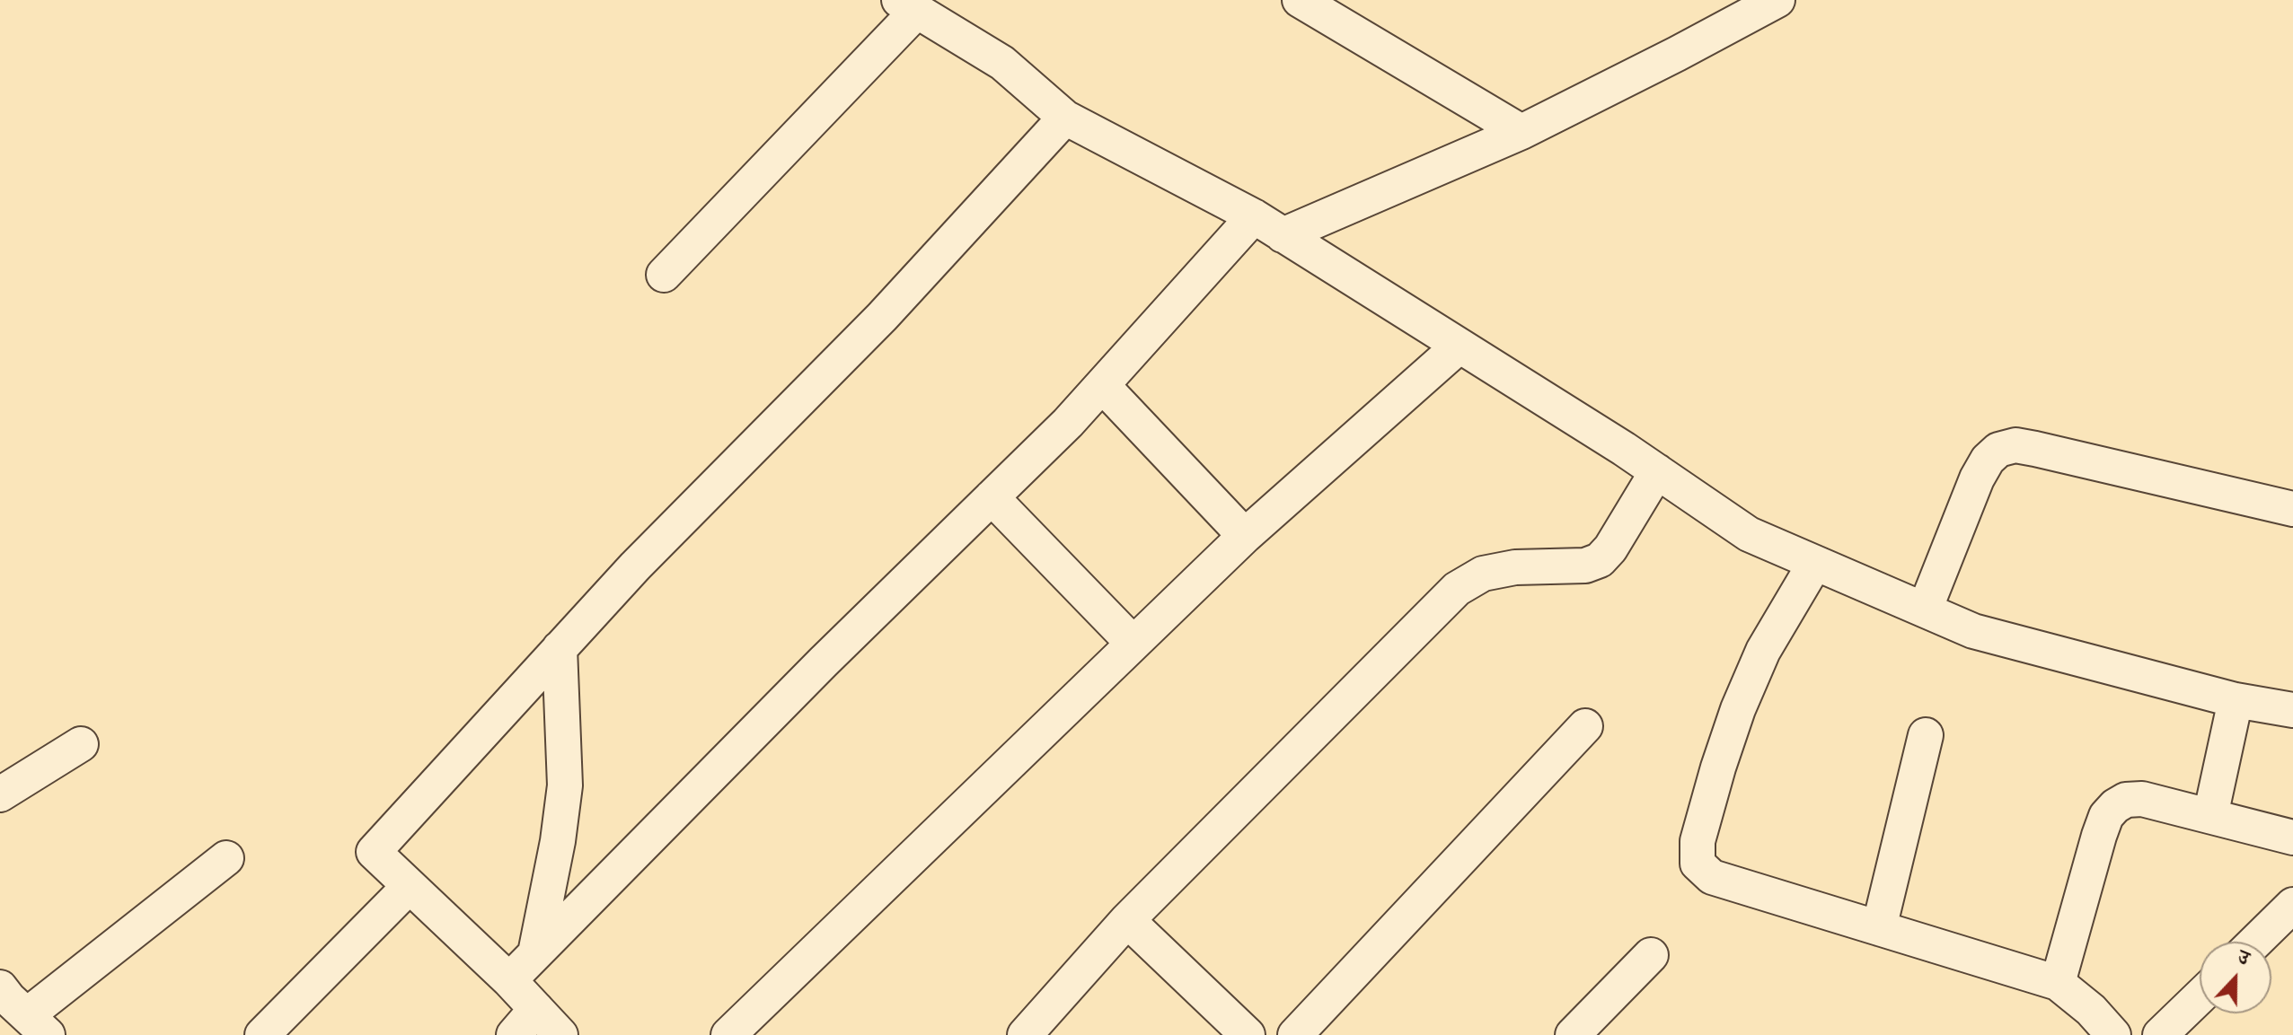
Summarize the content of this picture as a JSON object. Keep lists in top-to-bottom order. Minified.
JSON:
{"north":"top"}
